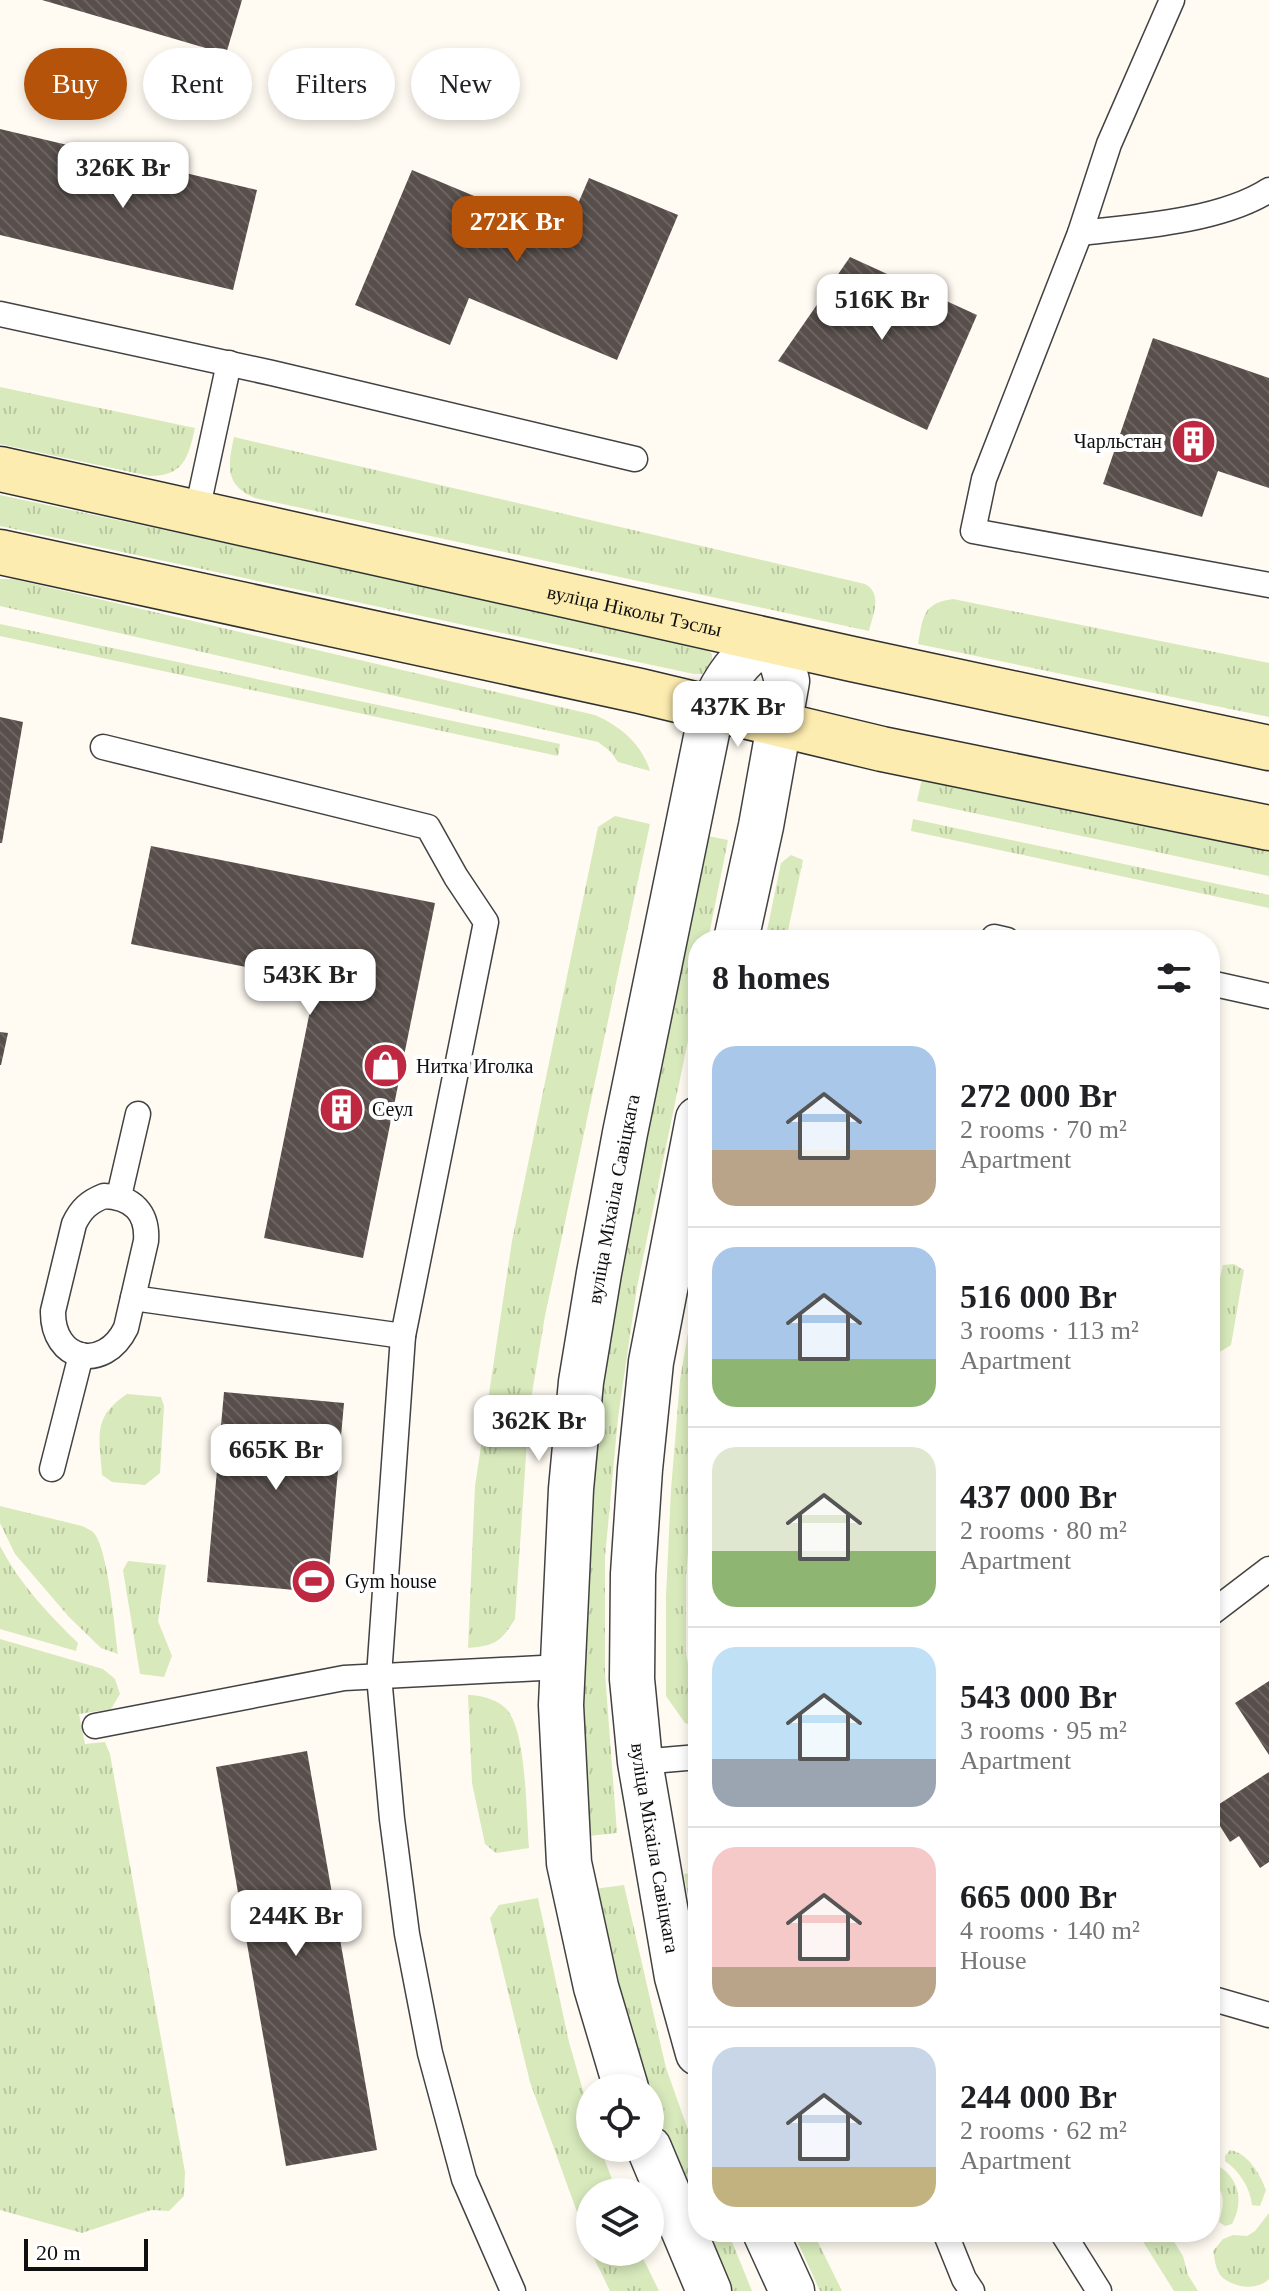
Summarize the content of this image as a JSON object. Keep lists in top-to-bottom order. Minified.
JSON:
{"streets":{"main road":["вуліца Ніколы Тэслы"],"street":["вуліца Міхаіла Савіцкага"]},"crossings":[["вуліца Ніколы Тэслы","вуліца Міхаіла Савіцкага"]],"places":{"building":["Чарльстан","Сеул"],"shop":["Нитка Иголка"],"sports":["Gym house"]},"scale_bar":"20 m","page":{"chip":["Buy","Rent","Filters","New"],"price":["326K Br","272K Br","516K Br","437K Br","543K Br","362K Br","665K Br","244K Br"],"heading":"8 homes","list":[{"name":"272 000 Br","note":"2 rooms · 70 m² · Apartment"},{"name":"516 000 Br","note":"3 rooms · 113 m² · Apartment"},{"name":"437 000 Br","note":"2 rooms · 80 m² · Apartment"},{"name":"543 000 Br","note":"3 rooms · 95 m² · Apartment"},{"name":"665 000 Br","note":"4 rooms · 140 m² · House"},{"name":"244 000 Br","note":"2 rooms · 62 m² · Apartment"}],"scale":"20 m"}}
